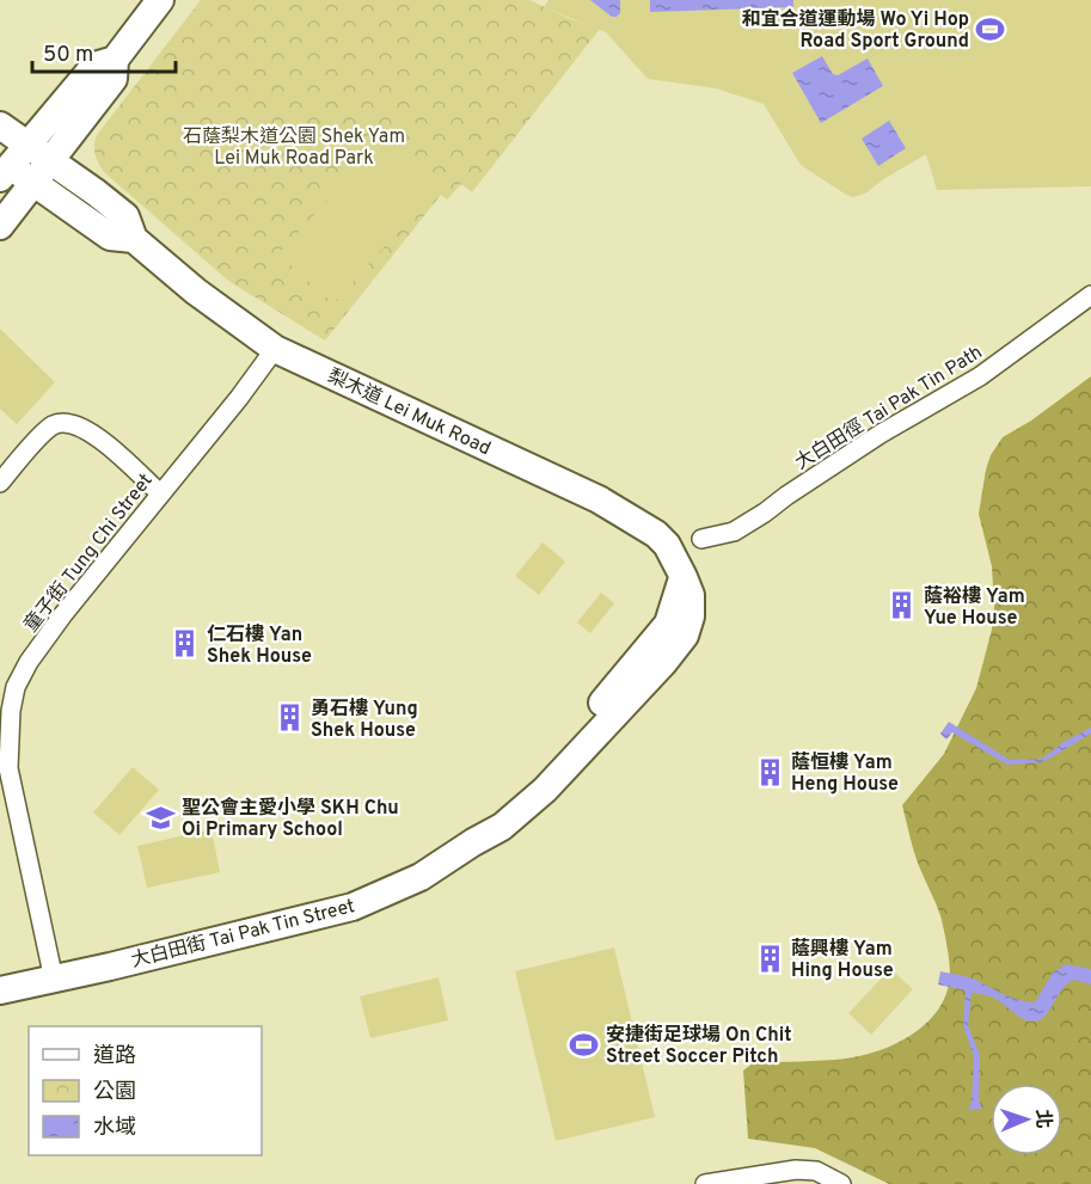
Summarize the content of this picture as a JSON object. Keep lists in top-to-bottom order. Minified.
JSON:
{"streets":{"street":["大白田徑 Tai Pak Tin Path","梨木道 Lei Muk Road","童子街 Tung Chi Street","大白田街 Tai Pak Tin Street"]},"crossings":[["梨木道 Lei Muk Road","童子街 Tung Chi Street"],["梨木道 Lei Muk Road","大白田街 Tai Pak Tin Street"],["童子街 Tung Chi Street","大白田街 Tai Pak Tin Street"]],"parks":["石蔭梨木道公園 Shek Yam Lei Muk Road Park"],"places":{"sports":["和宜合道運動場 Wo Yi Hop Road Sport Ground","安捷街足球場 On Chit Street Soccer Pitch"],"building":["蔭裕樓 Yam Yue House","仁石樓 Yan Shek House","勇石樓 Yung Shek House","蔭恒樓 Yam Heng House","蔭興樓 Yam Hing House"],"school or university":["聖公會主愛小學 SKH Chu Oi Primary School"]},"legend":["道路","公園","水域"],"scale_bar":"50 m","north":"right"}
